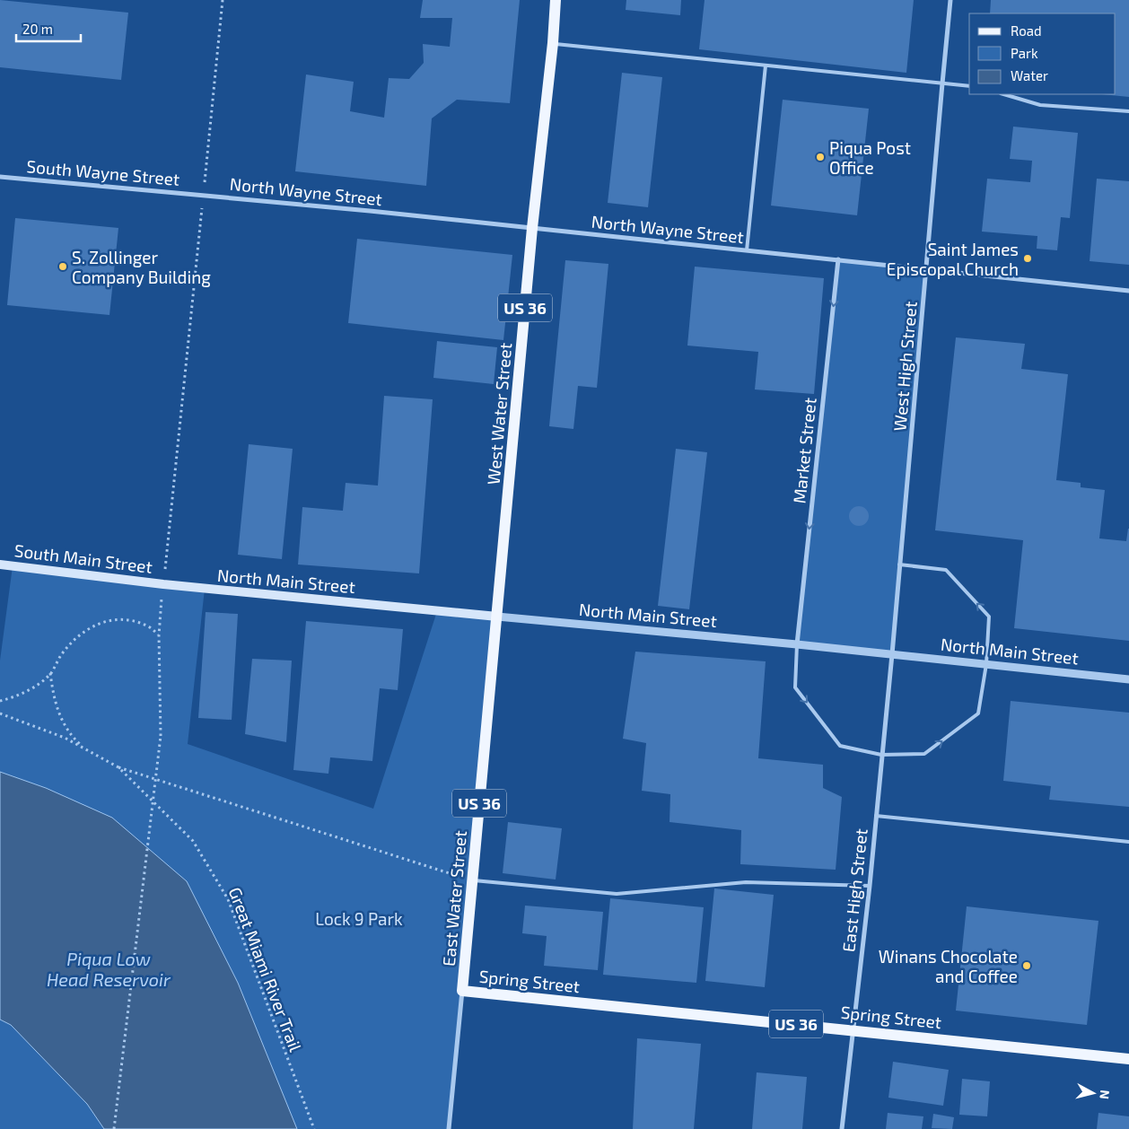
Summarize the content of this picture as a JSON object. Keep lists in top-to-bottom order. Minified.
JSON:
{"streets":{"main road":["US 36","West Water Street","South Main Street","North Main Street","East Water Street","Spring Street"],"street":["South Wayne Street","North Wayne Street","West High Street","Market Street","East High Street"],"path":["Great Miami River Trail"]},"crossings":[["South Wayne Street","North Wayne Street"],["North Wayne Street","West High Street"],["North Wayne Street","West Water Street"],["North Wayne Street","Market Street"],["West High Street","North Main Street"],["West High Street","East High Street"],["West Water Street","North Main Street"],["West Water Street","East Water Street"],["Market Street","North Main Street"],["South Main Street","North Main Street"],["North Main Street","East High Street"],["North Main Street","East Water Street"],["East High Street","Spring Street"],["East Water Street","Spring Street"]],"one_way":["Market Street"],"water":["Piqua Low Head Reservoir"],"parks":["Lock 9 Park"],"places":["Piqua Post Office","Saint James Episcopal Church","S. Zollinger Company Building","Winans Chocolate and Coffee"],"legend":["Road","Park","Water"],"scale_bar":"20 m","north":"right"}
